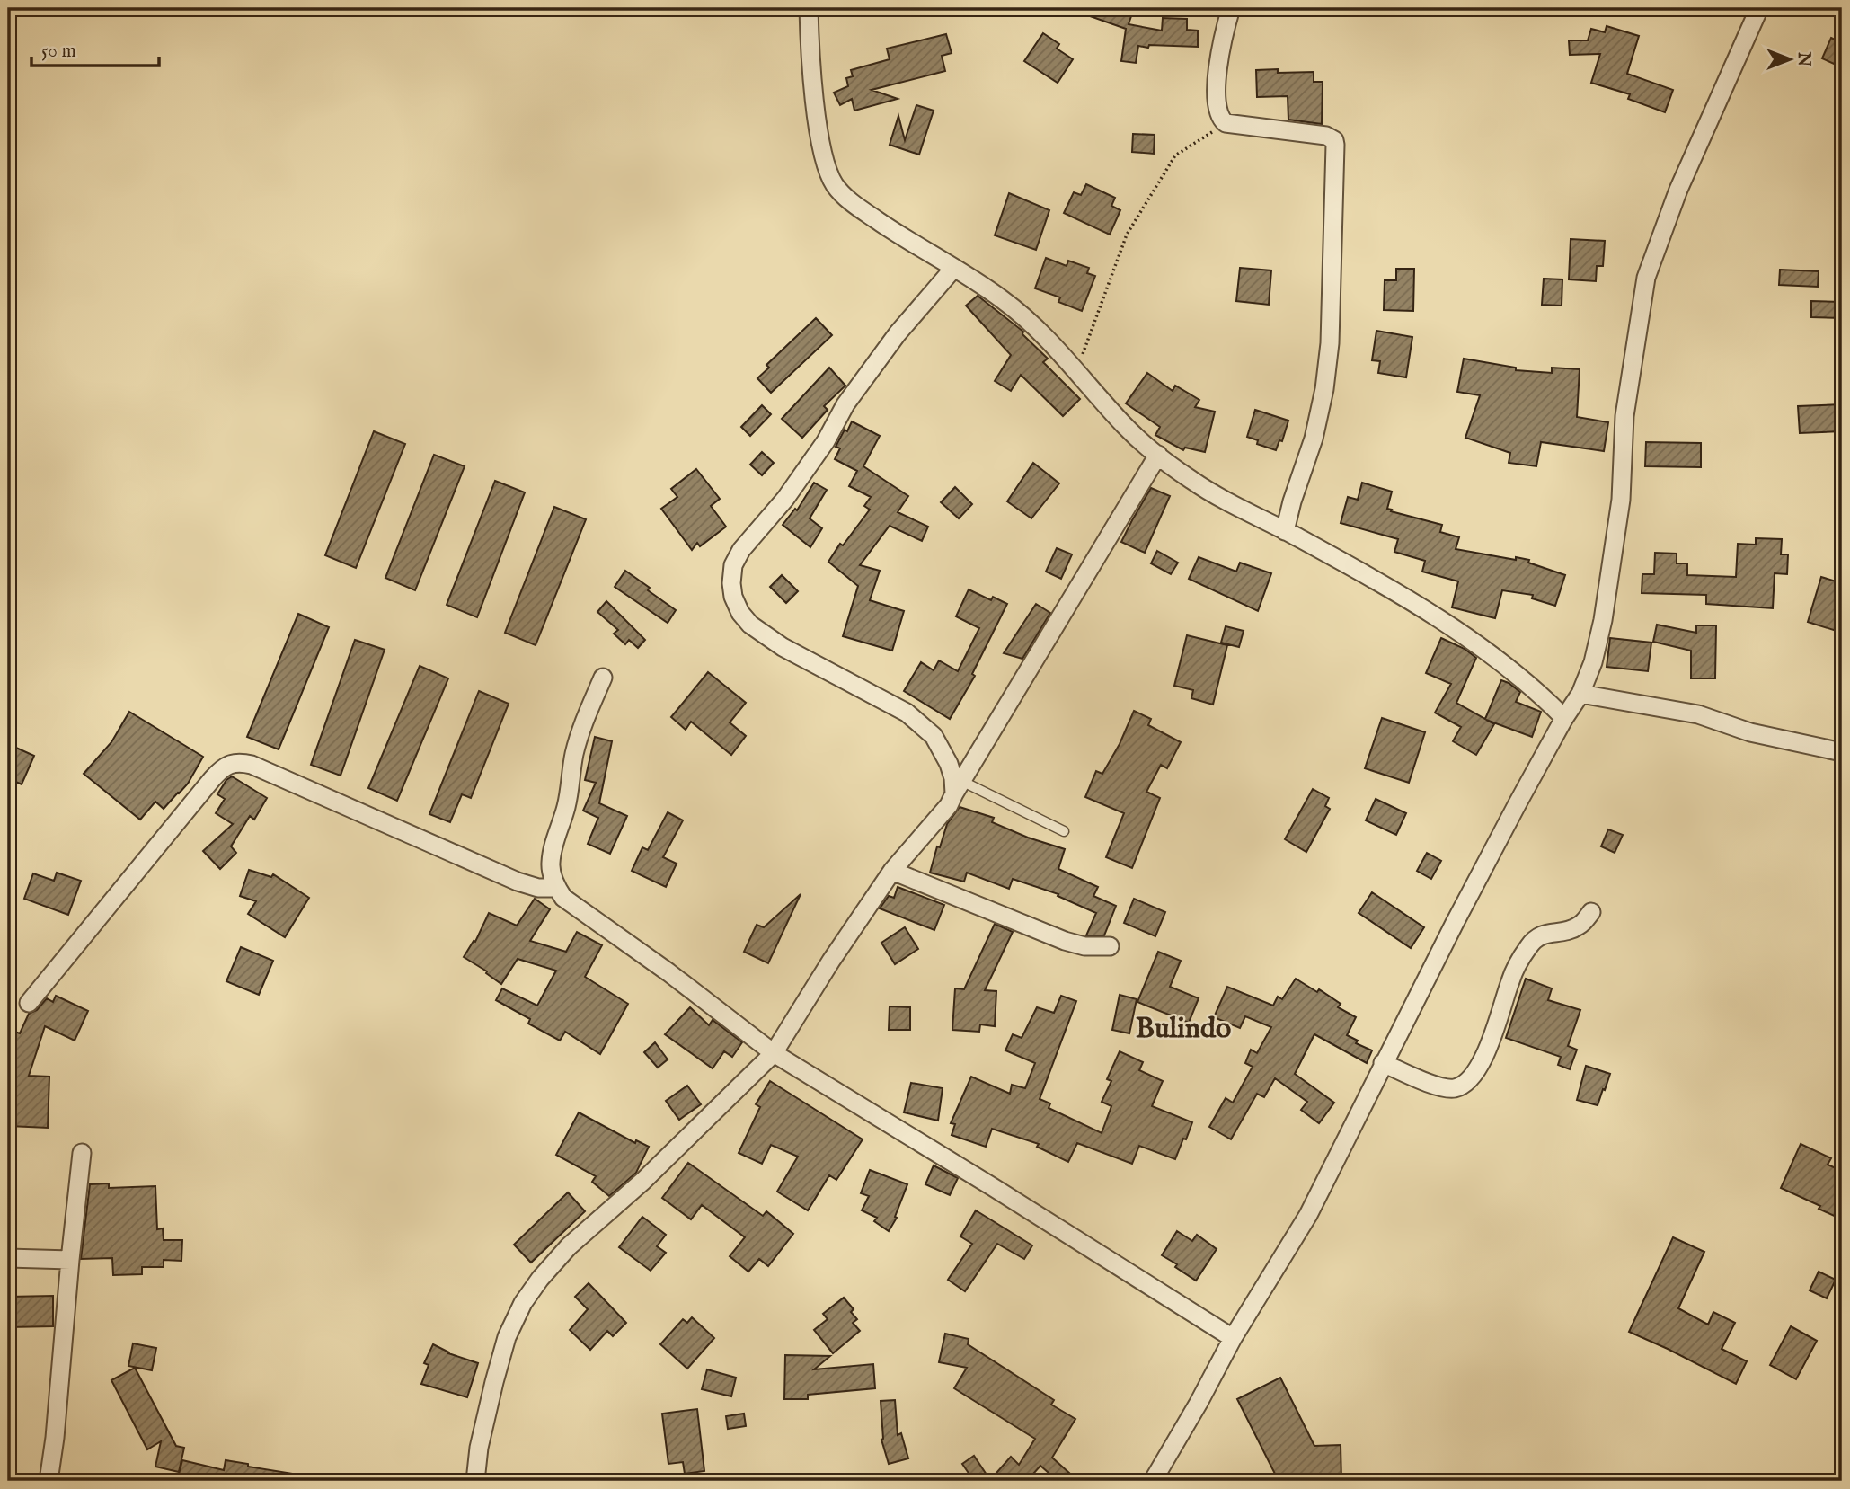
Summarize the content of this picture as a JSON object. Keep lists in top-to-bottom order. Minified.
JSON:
{"districts":["Bulindo"],"scale_bar":"50 m","north":"right"}
